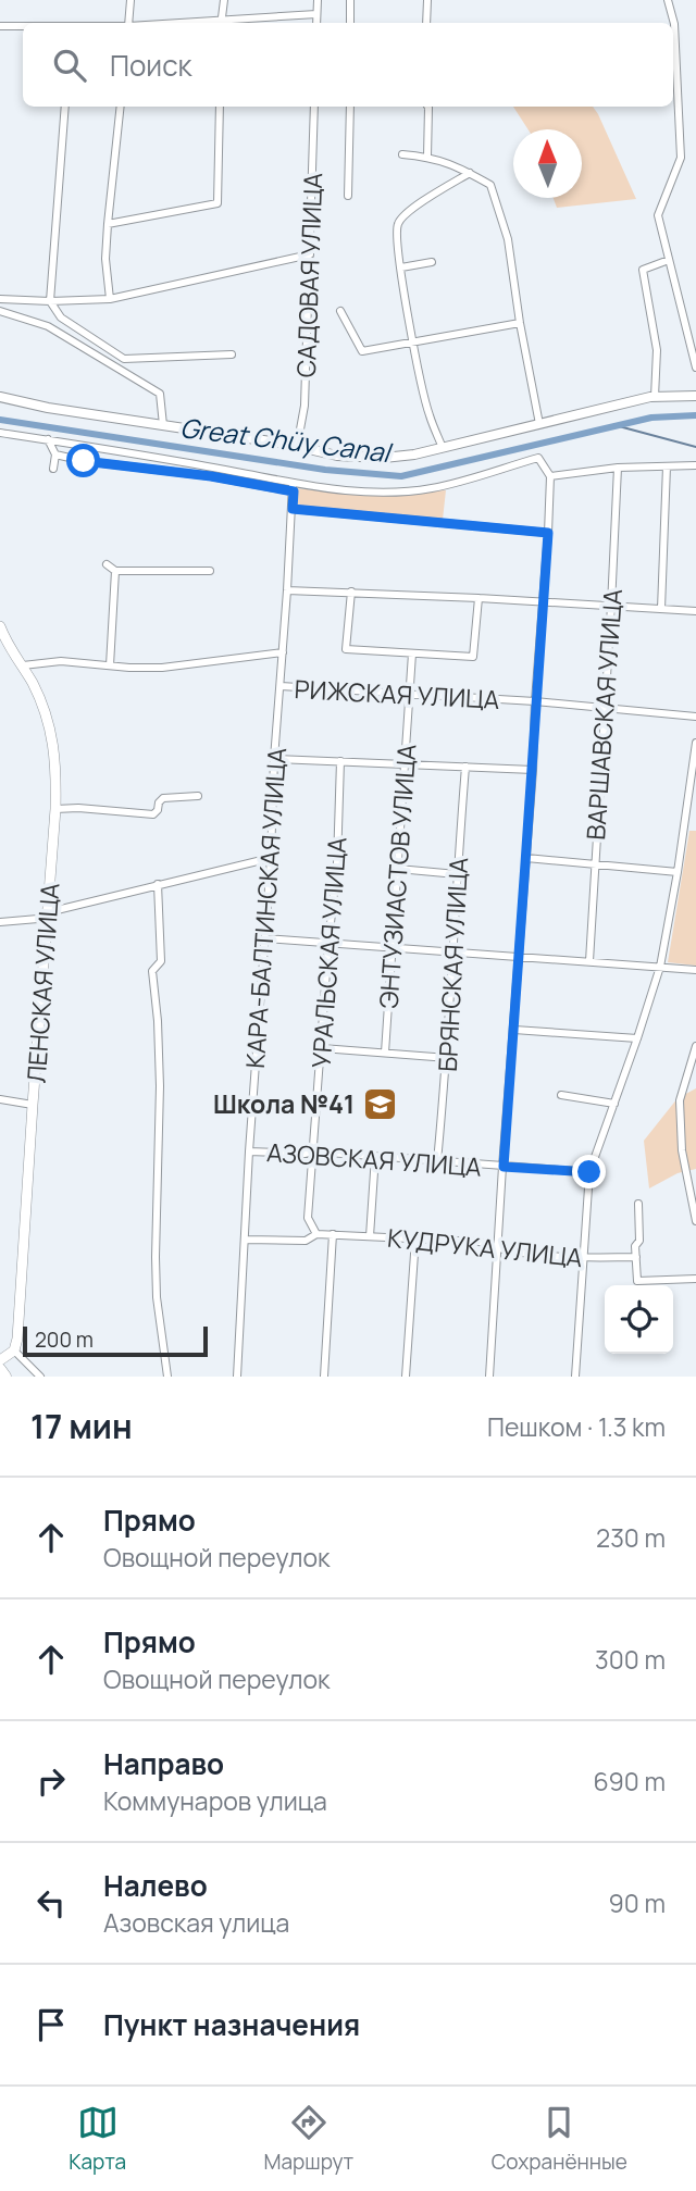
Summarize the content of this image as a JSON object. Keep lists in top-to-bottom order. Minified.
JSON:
{"streets":{"main road":["ЛЕНСКАЯ УЛИЦА"],"street":["САДОВАЯ УЛИЦА","РИЖСКАЯ УЛИЦА","ВАРШАВСКАЯ УЛИЦА","ЭНТУЗИАСТОВ УЛИЦА","КАРА-БАЛТИНСКАЯ УЛИЦА","УРАЛЬСКАЯ УЛИЦА","БРЯНСКАЯ УЛИЦА","АЗОВСКАЯ УЛИЦА","КУДРУКА УЛИЦА"]},"crossings":[["РИЖСКАЯ УЛИЦА","ВАРШАВСКАЯ УЛИЦА"],["РИЖСКАЯ УЛИЦА","ЭНТУЗИАСТОВ УЛИЦА"],["РИЖСКАЯ УЛИЦА","КАРА-БАЛТИНСКАЯ УЛИЦА"],["КАРА-БАЛТИНСКАЯ УЛИЦА","АЗОВСКАЯ УЛИЦА"],["КАРА-БАЛТИНСКАЯ УЛИЦА","КУДРУКА УЛИЦА"],["УРАЛЬСКАЯ УЛИЦА","АЗОВСКАЯ УЛИЦА"],["УРАЛЬСКАЯ УЛИЦА","КУДРУКА УЛИЦА"],["БРЯНСКАЯ УЛИЦА","АЗОВСКАЯ УЛИЦА"]],"water":["Great Chüy Canal"],"places":{"school or university":["Школа №41"]},"scale_bar":"200 m","north":"top","page":{"search":"Поиск","scale":"200 m","heading":["17 мин","Пешком · 1.3 km"],"list":[["Прямо","Овощной переулок","230 m"],["Прямо","Овощной переулок","300 m"],["Направо","Коммунаров улица","690 m"],["Налево","Азовская улица","90 m"],"Пункт назначения"],"nav":["Карта","Маршрут","Сохранённые"]}}
